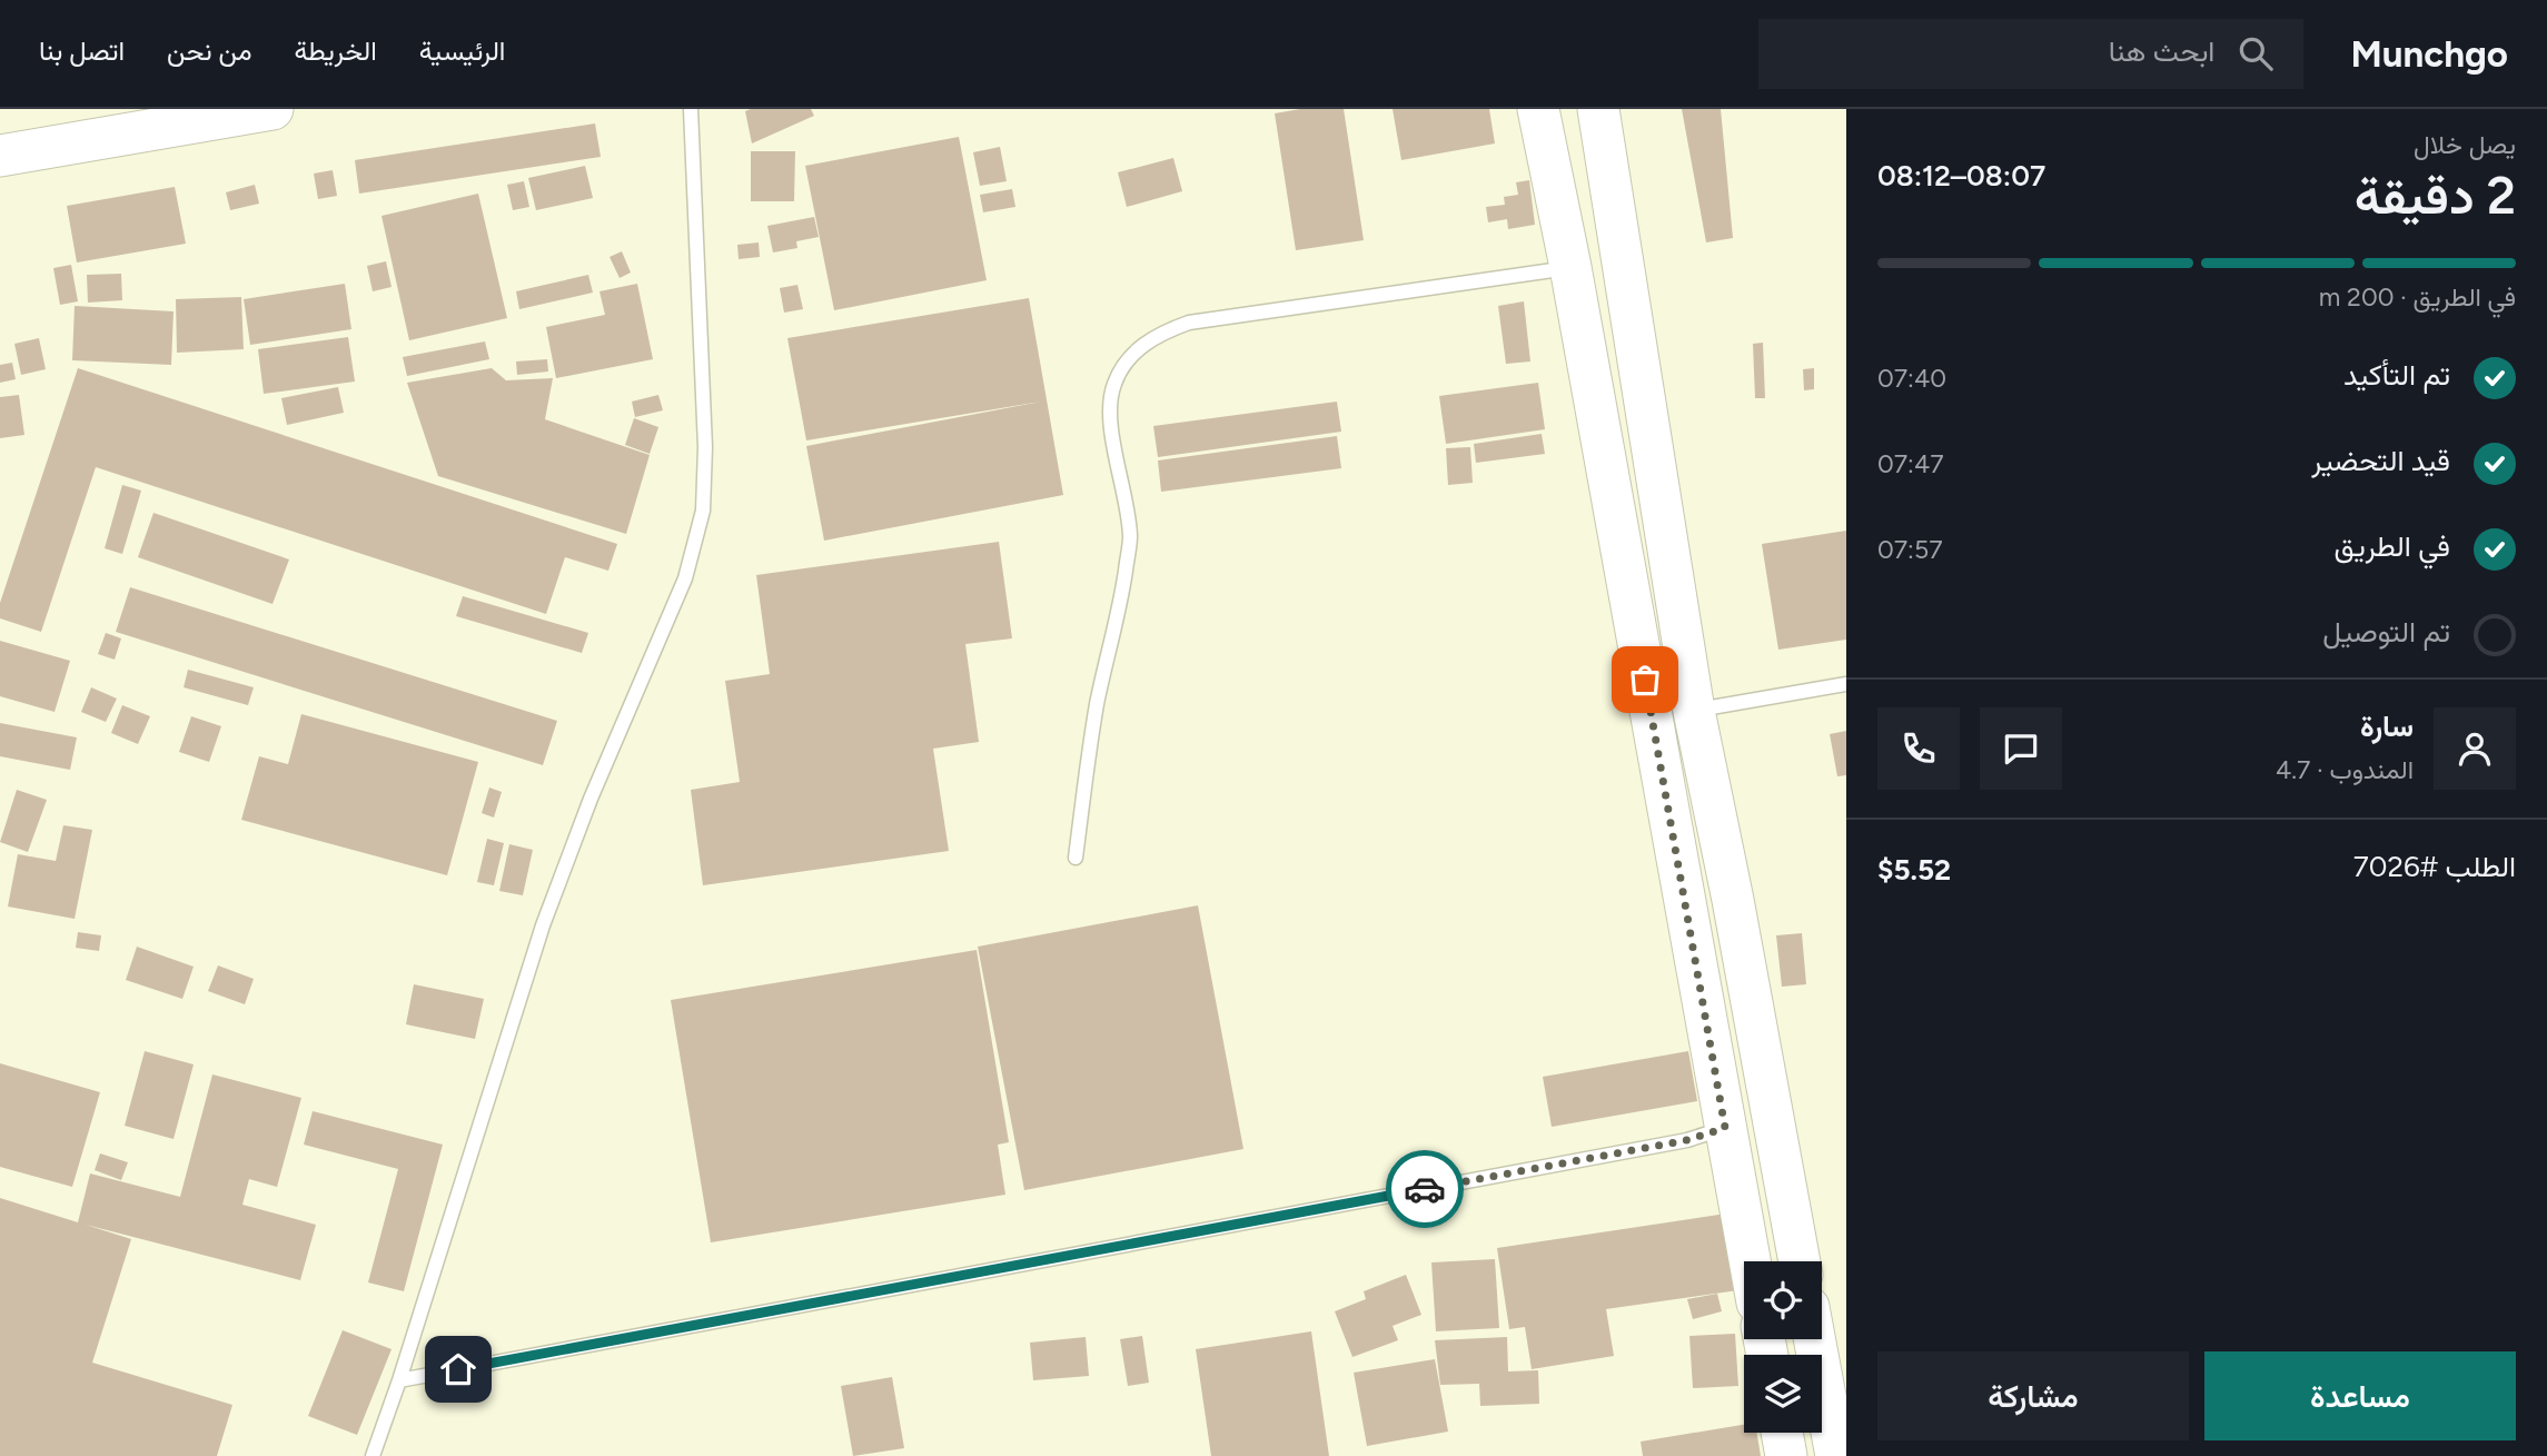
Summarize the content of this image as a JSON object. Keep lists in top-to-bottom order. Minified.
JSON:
{"page":{"header":"Munchgo","search":"ابحث هنا","nav":["الرئيسية","الخريطة","من نحن","اتصل بنا"],"heading":["2 دقيقة","يصل خلال","08:07–08:12"],"panel":["سارة","المندوب · 4.7","الطلب #7026","$5.52"],"bar":"في الطريق · 200 m","list":[["تم التأكيد","07:40"],["قيد التحضير","07:47"],["في الطريق","07:57"],"تم التوصيل"],"buttons":["مساعدة","مشاركة"]}}
